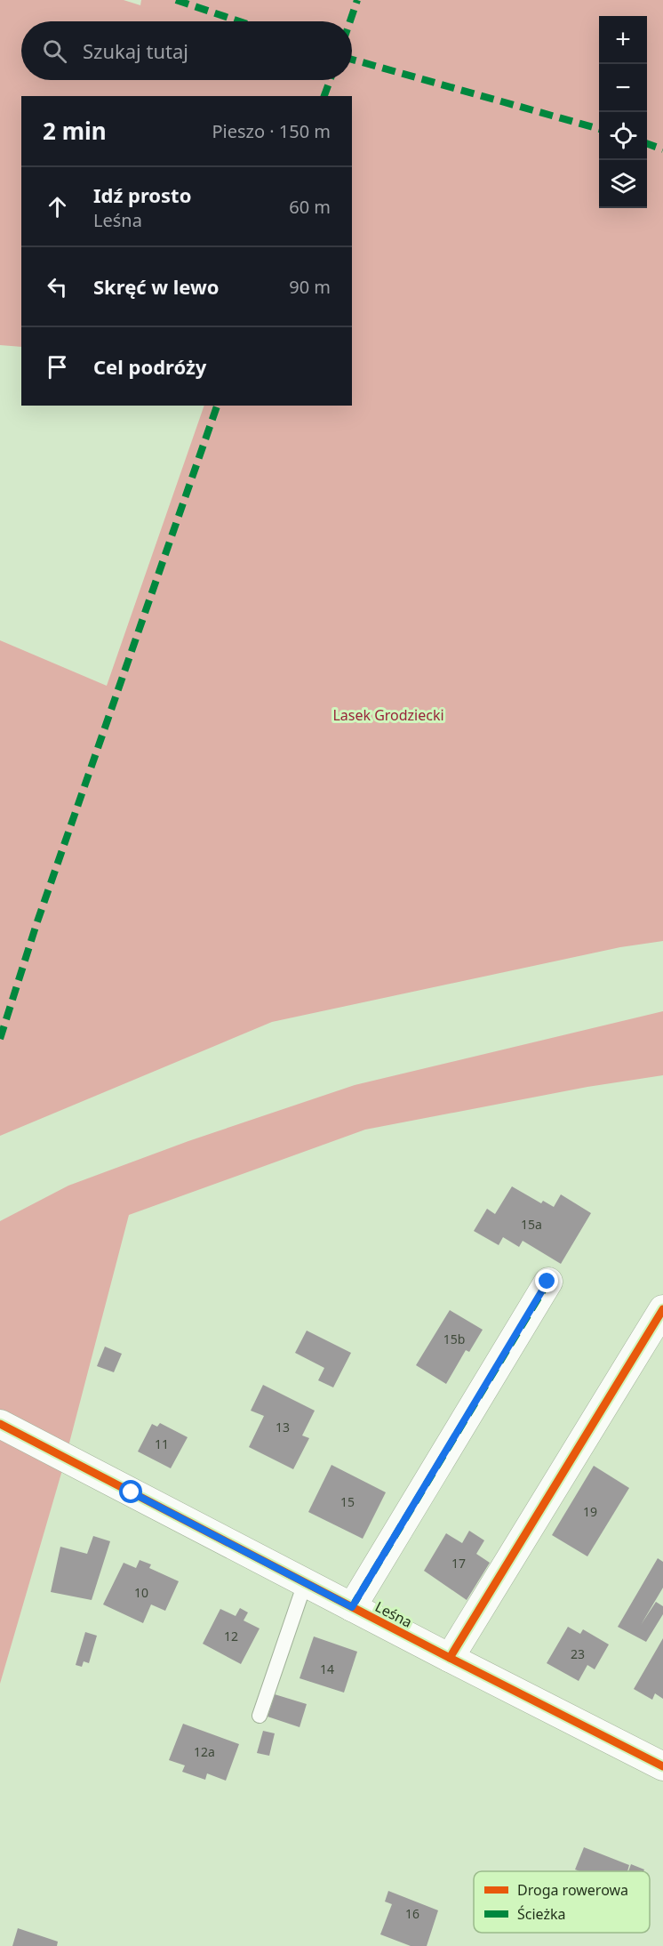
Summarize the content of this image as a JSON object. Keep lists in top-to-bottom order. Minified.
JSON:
{"streets":{"street":["Leśna"]},"parks":["Lasek Grodziecki"],"house_numbers":["15a","15b","13","11","15","19","17","10","12","23","14","12a","16"],"legend":["Droga rowerowa","Ścieżka"],"page":{"map_buttons":["+","−"],"search":"Szukaj tutaj","heading":["2 min","Pieszo · 150 m"],"list":[["Idź prosto","Leśna","60 m"],["Skręć w lewo","90 m"],"Cel podróży"]}}
